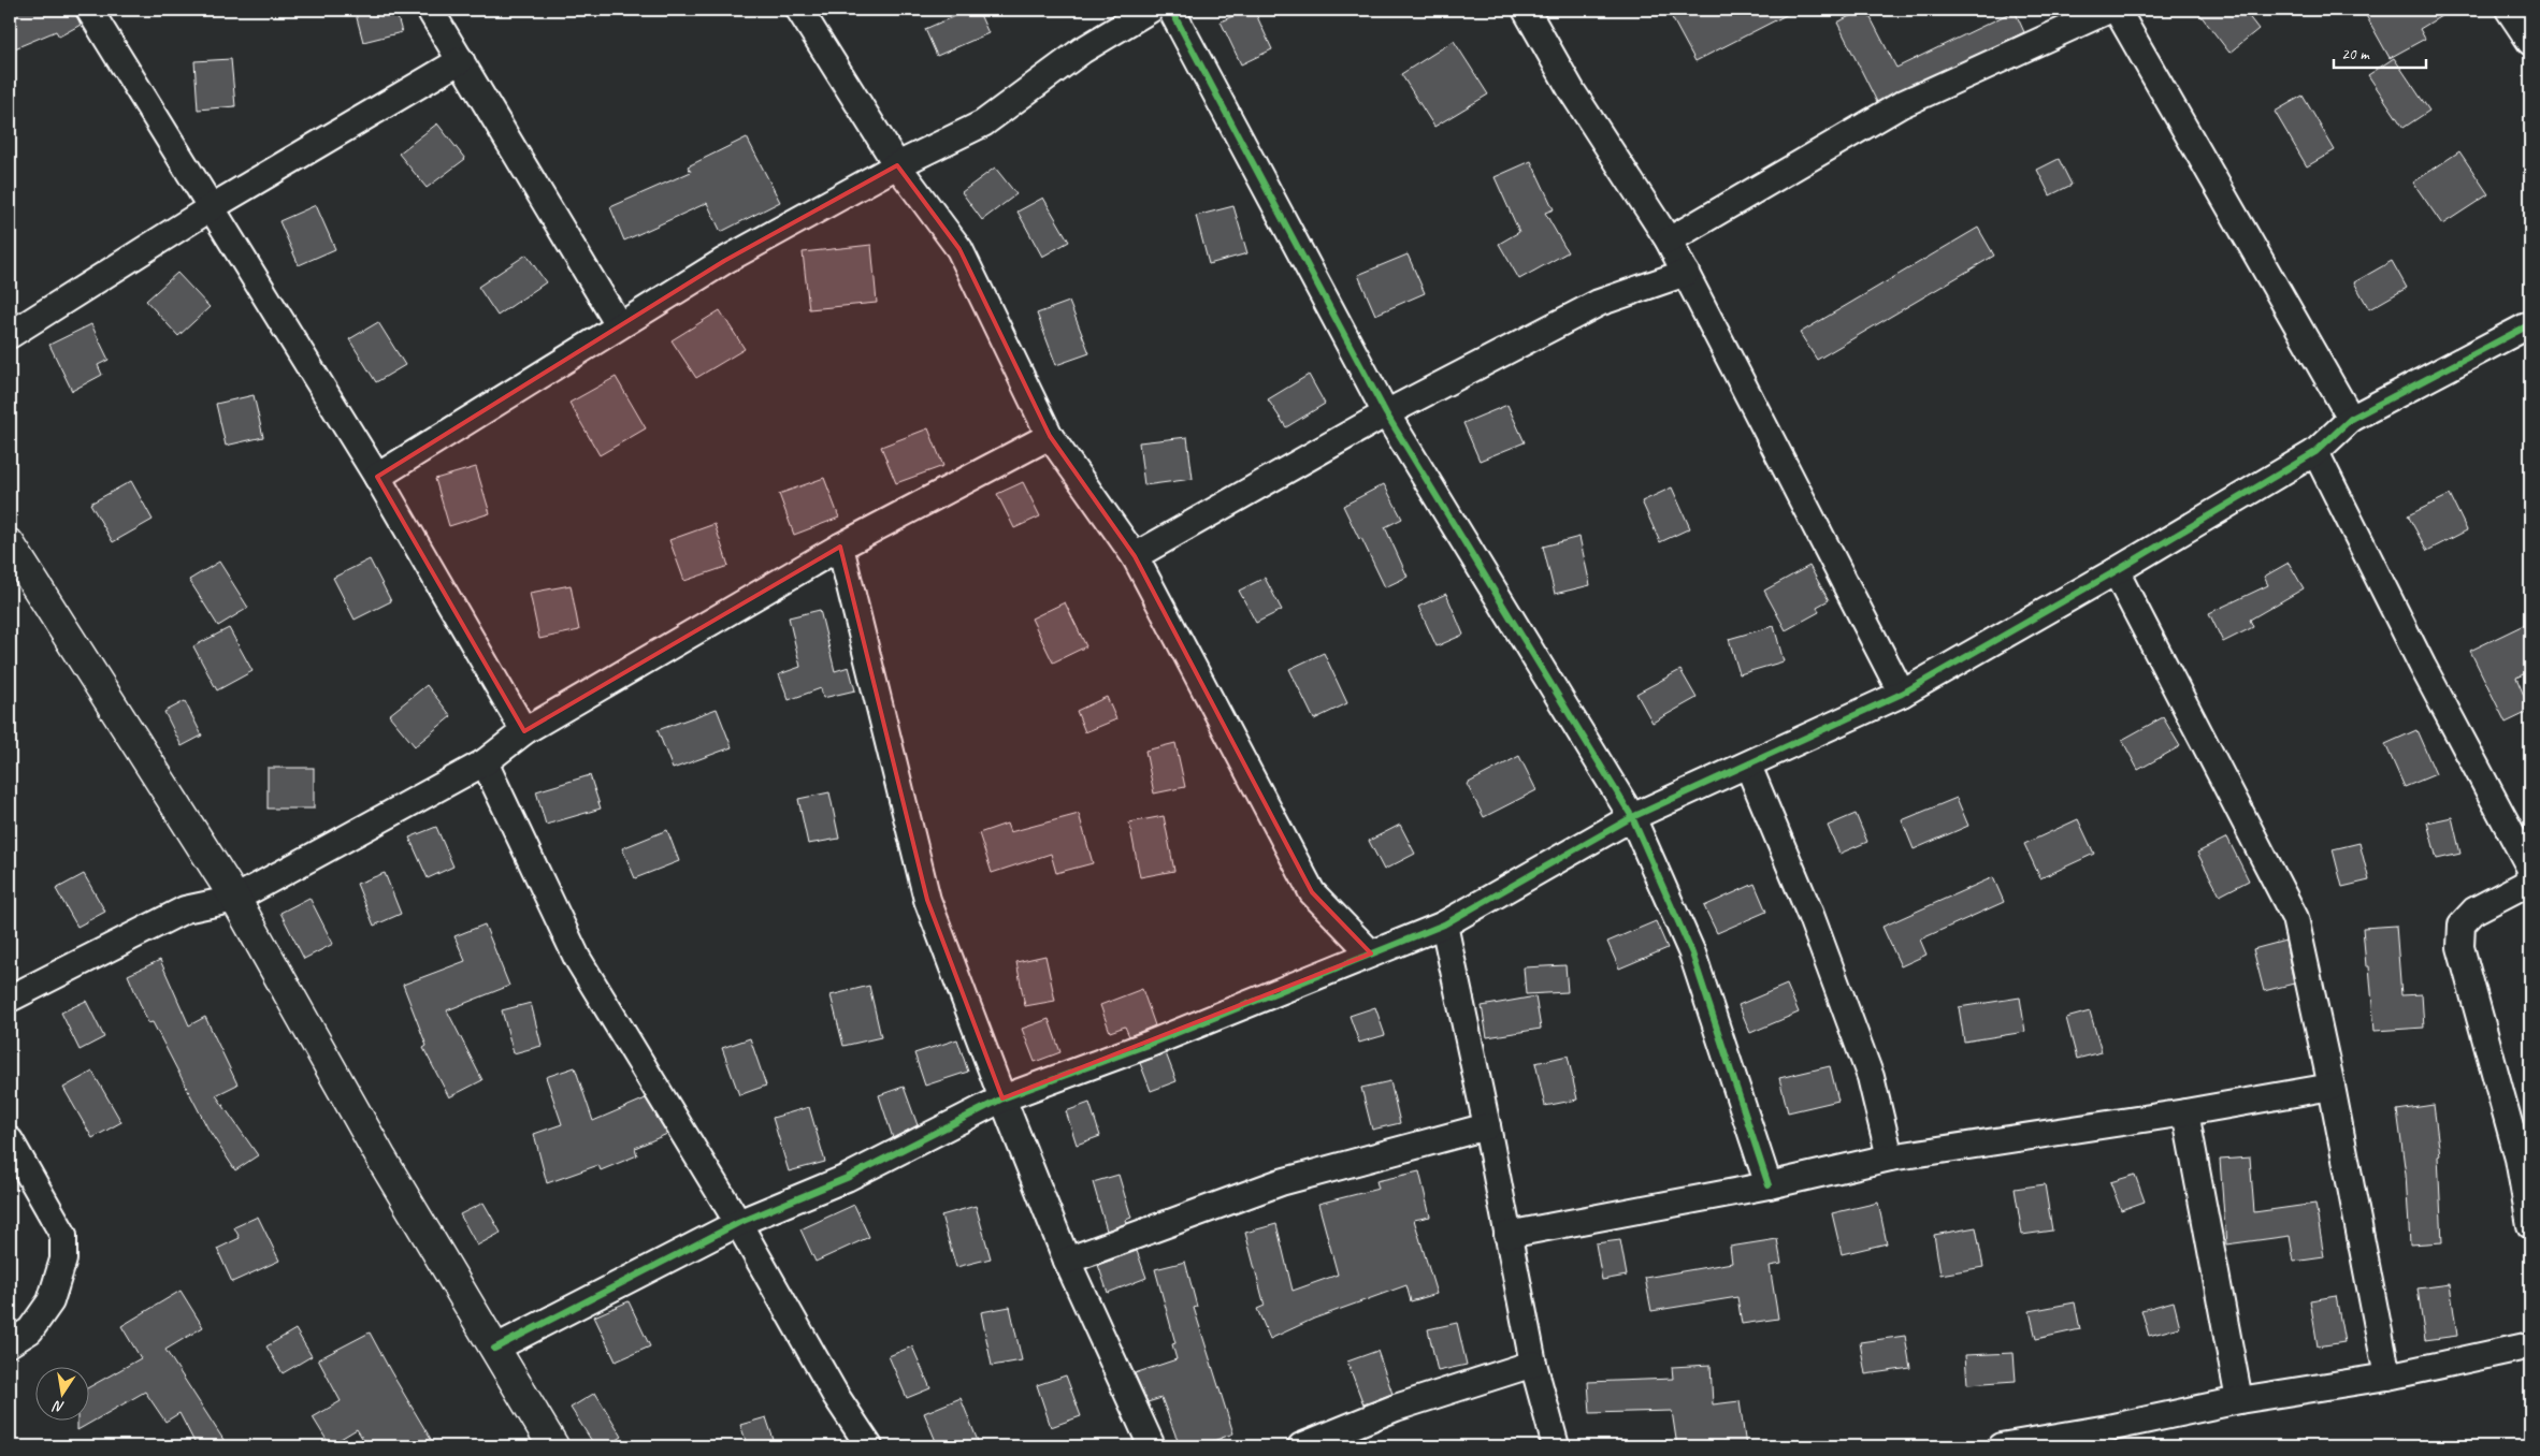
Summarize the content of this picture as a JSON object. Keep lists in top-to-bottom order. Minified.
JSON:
{"scale_bar":"20 m","north":"bottom"}
